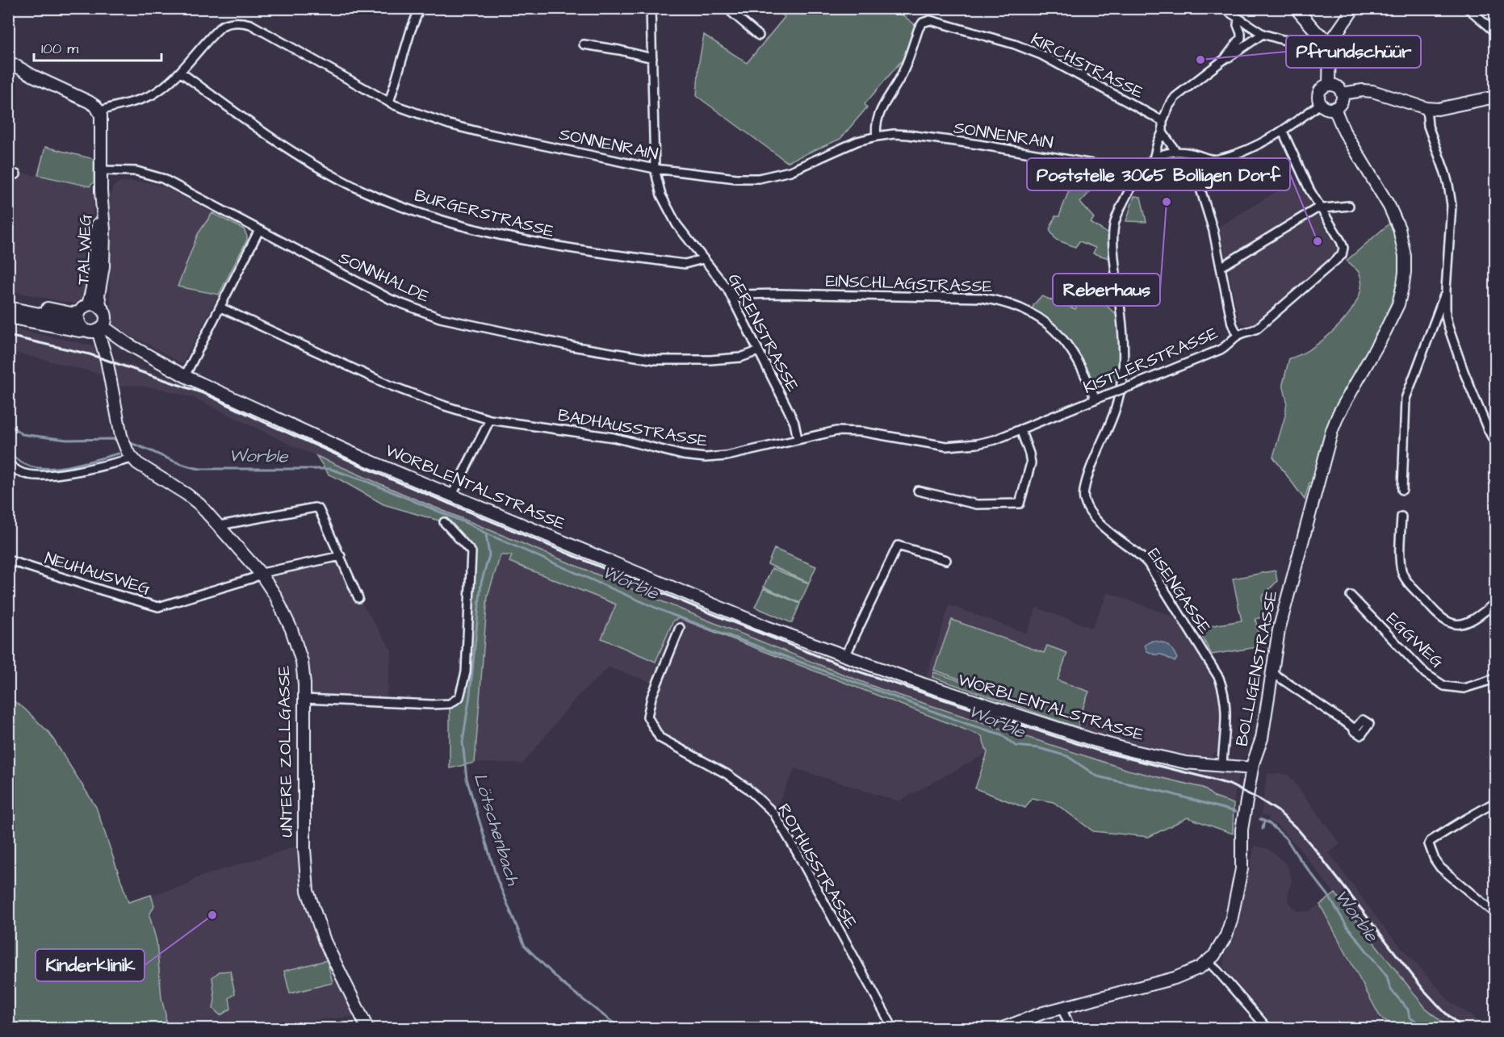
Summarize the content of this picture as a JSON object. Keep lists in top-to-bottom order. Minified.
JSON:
{"streets":{"main road":["TALWEG","WORBLENTALSTRASSE","BOLLIGENSTRASSE","UNTERE ZOLLGASSE"],"street":["KIRCHSTRASSE","SONNENRAIN","BURGERSTRASSE","SONNHALDE","EINSCHLAGSTRASSE","GERENSTRASSE","KISTLERSTRASSE","BADHAUSSTRASSE","NEUHAUSWEG","EISENGASSE","EGGWEG","ROTHUSSTRASSE"]},"crossings":[["KIRCHSTRASSE","SONNENRAIN"],["SONNENRAIN","BURGERSTRASSE"],["SONNENRAIN","TALWEG"],["SONNENRAIN","GERENSTRASSE"],["SONNENRAIN","EISENGASSE"],["BURGERSTRASSE","GERENSTRASSE"],["TALWEG","SONNHALDE"],["TALWEG","WORBLENTALSTRASSE"],["SONNHALDE","GERENSTRASSE"],["EINSCHLAGSTRASSE","GERENSTRASSE"],["EINSCHLAGSTRASSE","KISTLERSTRASSE"],["GERENSTRASSE","KISTLERSTRASSE"],["GERENSTRASSE","BADHAUSSTRASSE"],["KISTLERSTRASSE","BADHAUSSTRASSE"],["WORBLENTALSTRASSE","EISENGASSE"],["WORBLENTALSTRASSE","BOLLIGENSTRASSE"],["NEUHAUSWEG","UNTERE ZOLLGASSE"]],"water":["Worble","Lötschenbach"],"places":["Pfrundschüür","Reberhaus","Poststelle 3065 Bolligen Dorf","Kinderklinik"],"scale_bar":"100 m"}
